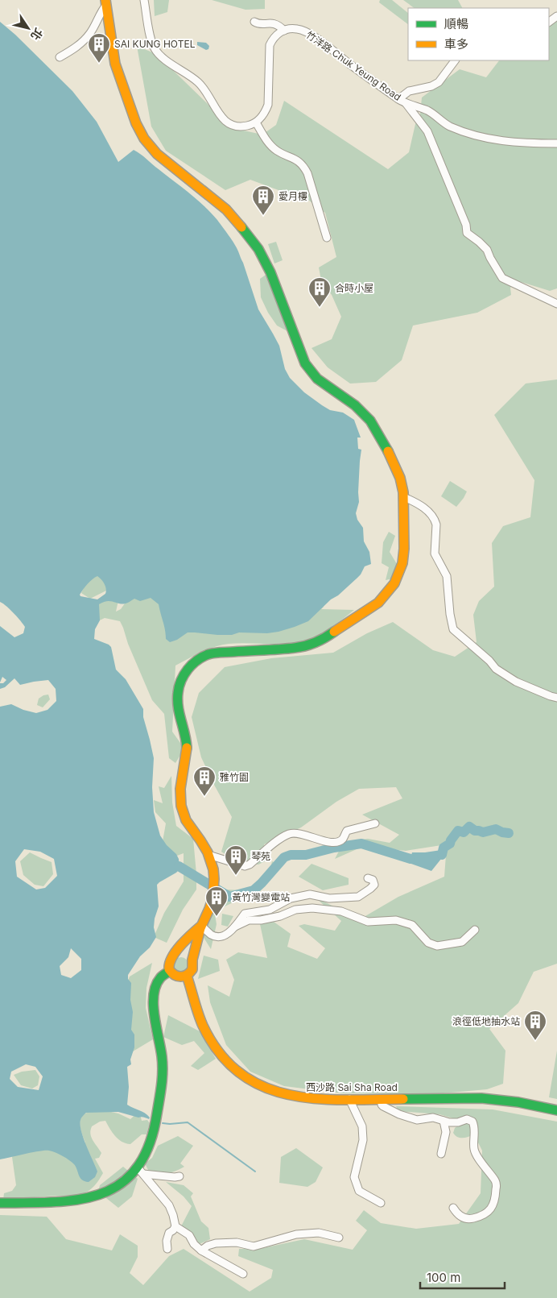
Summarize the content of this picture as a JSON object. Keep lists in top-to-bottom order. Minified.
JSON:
{"streets":{"main road":["西沙路 Sai Sha Road"],"street":["竹洋路 Chuk Yeung Road"]},"places":{"building":["SAI KUNG HOTEL","愛月樓","合時小屋","雅竹園","琴苑","黃竹灣變電站","浪徑低地抽水站"]},"legend":["順暢","車多"],"scale_bar":"100 m","north":"bottom right"}
